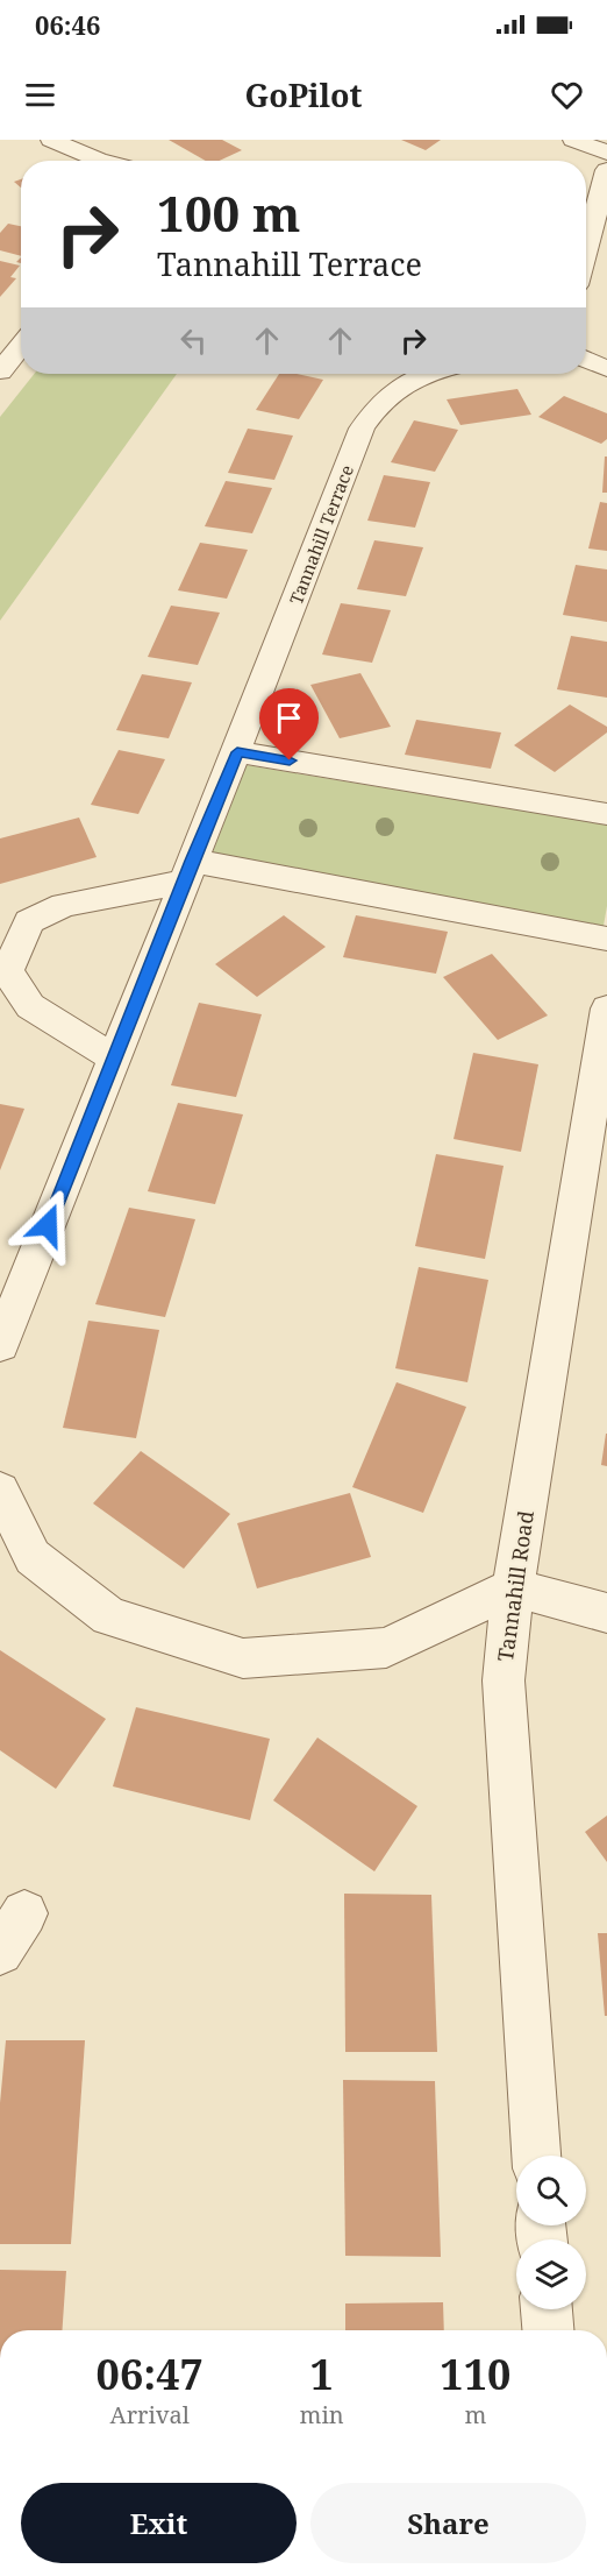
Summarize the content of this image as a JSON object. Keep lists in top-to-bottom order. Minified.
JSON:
{"streets":{"street":["Tannahill Terrace","Tannahill Road"]},"page":{"status":"06:46","header":"GoPilot","turn":["100 m","Tannahill Terrace"],"eta":["06:47","Arrival","1","min","110","m"],"buttons":["Exit","Share"]}}
